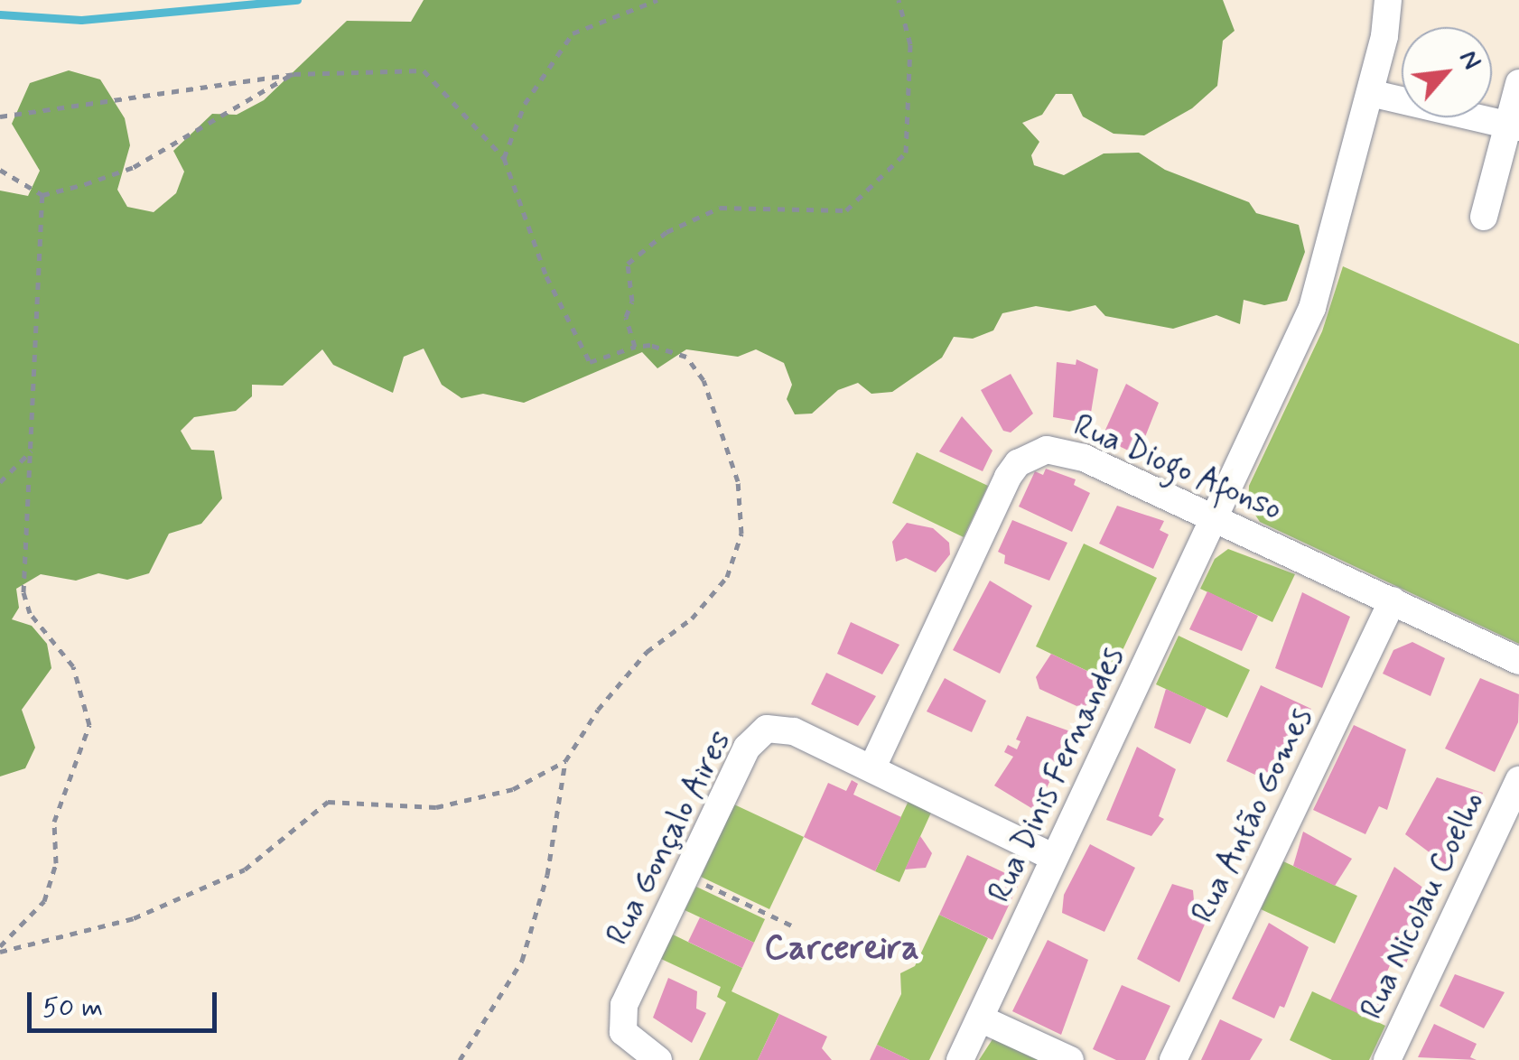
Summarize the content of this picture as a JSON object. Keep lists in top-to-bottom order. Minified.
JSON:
{"streets":{"street":["Rua Diogo Afonso","Rua Dinis Fernandes","Rua Antão Gomes","Rua Gonçalo Aires","Rua Nicolau Coelho"]},"crossings":[["Rua Diogo Afonso","Rua Dinis Fernandes"],["Rua Diogo Afonso","Rua Antão Gomes"],["Rua Diogo Afonso","Rua Gonçalo Aires"],["Rua Dinis Fernandes","Rua Gonçalo Aires"]],"districts":["Carcereira"],"scale_bar":"50 m","north":"top right"}
